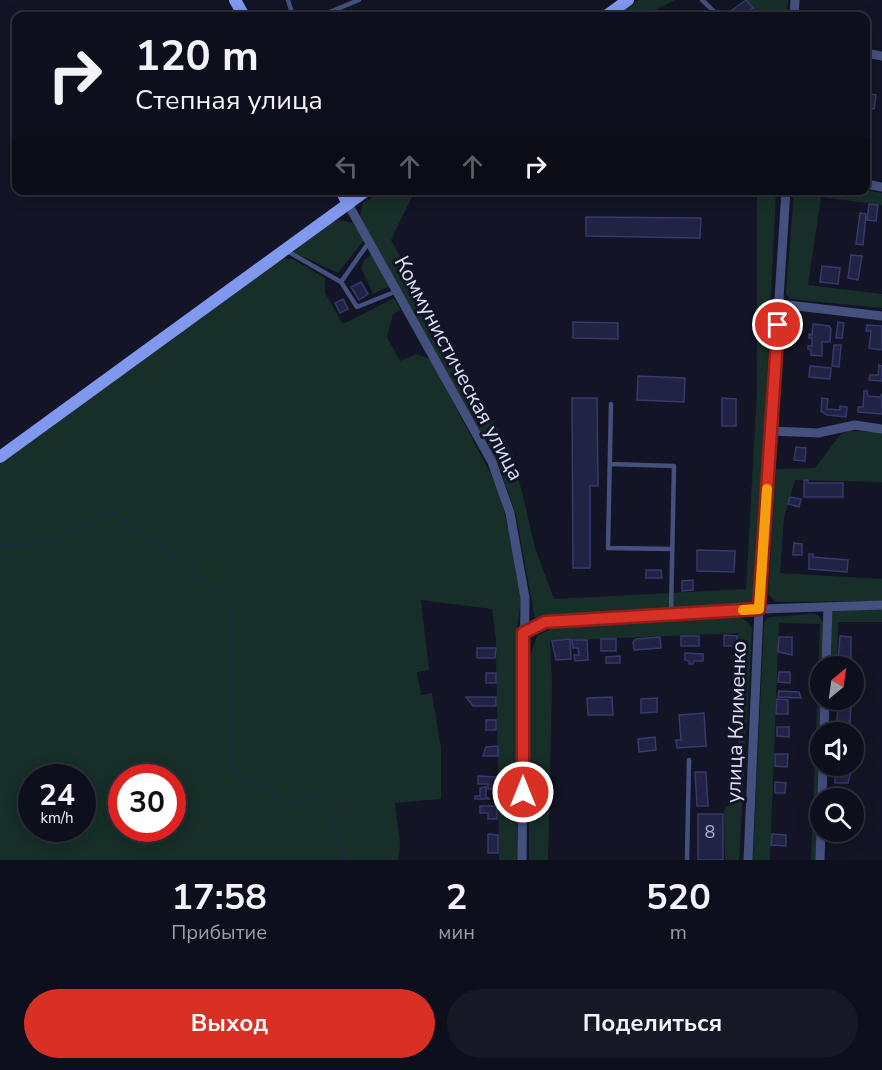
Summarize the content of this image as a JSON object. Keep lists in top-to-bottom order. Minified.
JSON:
{"streets":{"street":["Коммунистическая улица","улица Клименко"]},"house_numbers":["8"],"north":"top right","page":{"turn":["120 m","Степная улица"],"speed":"24 km/h","limit":"30","eta":["17:58","Прибытие","2","мин","520","m"],"buttons":["Выход","Поделиться"]}}
